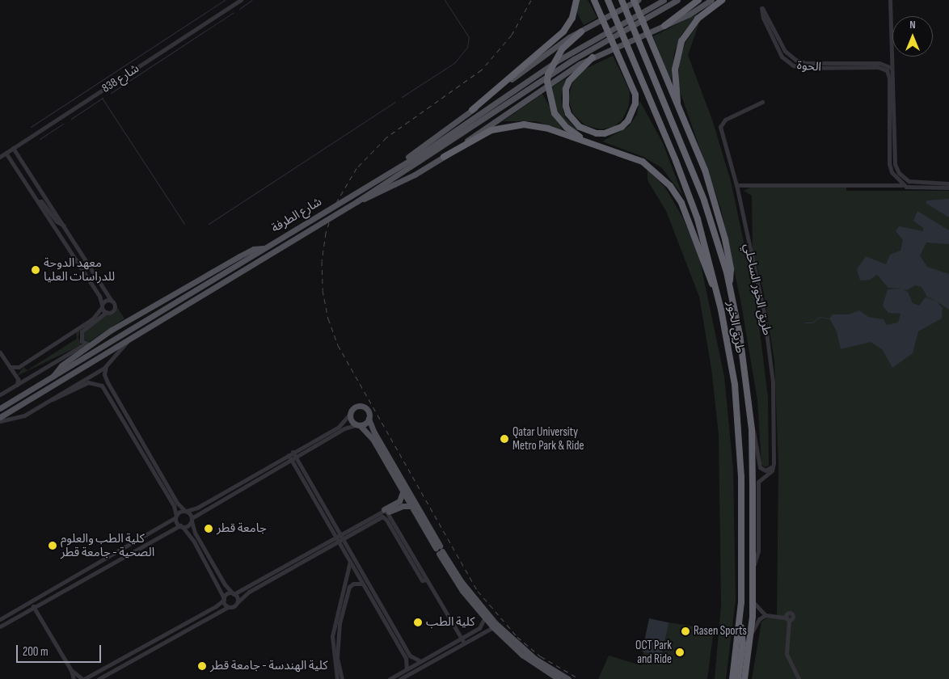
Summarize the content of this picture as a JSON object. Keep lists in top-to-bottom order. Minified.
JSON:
{"streets":{"highway":["طريق الخور"],"main road":["شارع الطرفة"],"street":["الحوة","شارع 838","طريق الخور الساحلي"]},"places":["معهد الدوحة للدراسات العليا","Qatar University Metro Park & Ride","جامعة قطر","كلية الطب والعلوم الصحية - جامعة قطر","كلية الطب","Rasen Sports","OCT Park and Ride","كلية الهندسة - جامعة قطر"],"scale_bar":"200 m","north":"top"}
